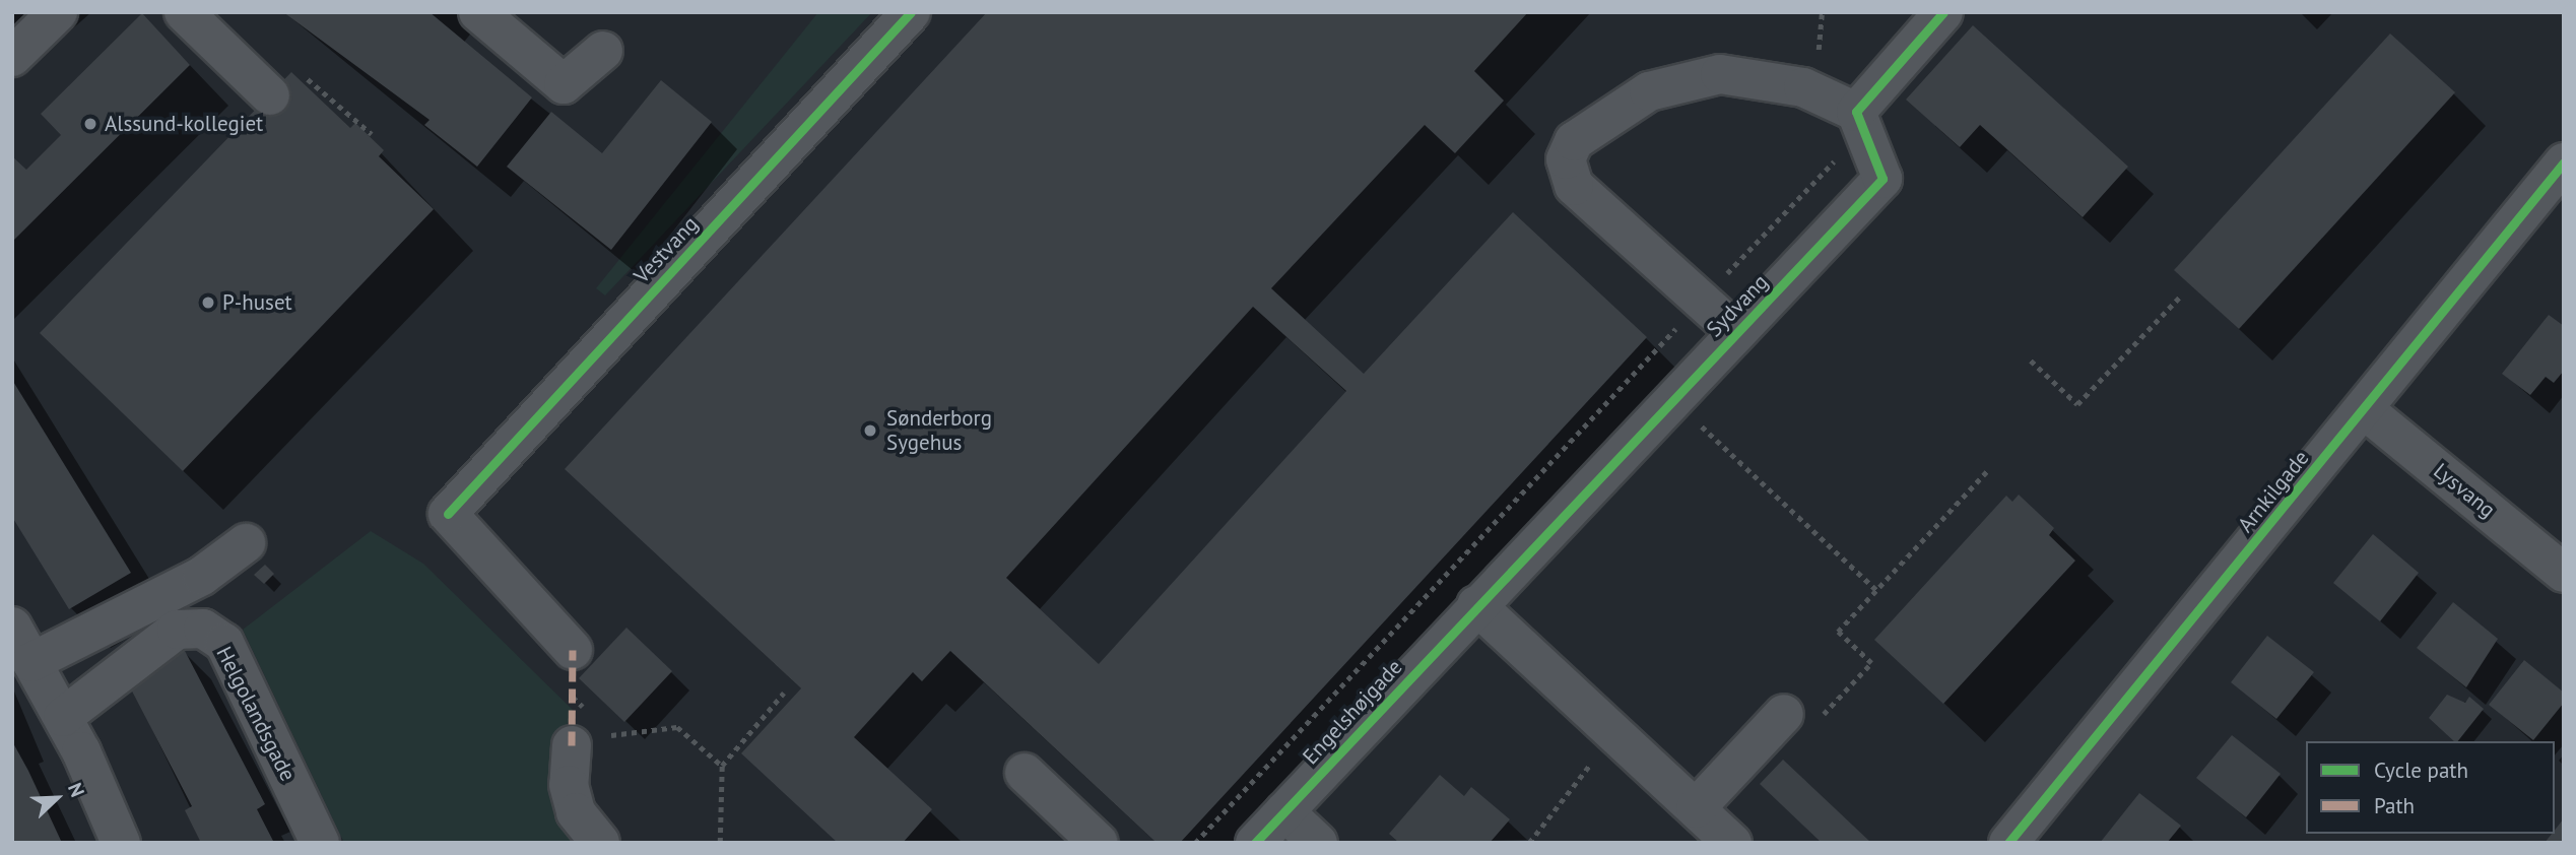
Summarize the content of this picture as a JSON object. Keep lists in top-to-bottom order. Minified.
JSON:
{"streets":{"street":["Vestvang","Sydvang","Lysvang","Arnkilgade","Engelshøjgade","Helgolandsgade"]},"crossings":[["Sydvang","Engelshøjgade"],["Lysvang","Arnkilgade"]],"places":["Alssund-kollegiet","P-huset","Sønderborg Sygehus"],"legend":["Cycle path","Path"],"north":"top right"}
